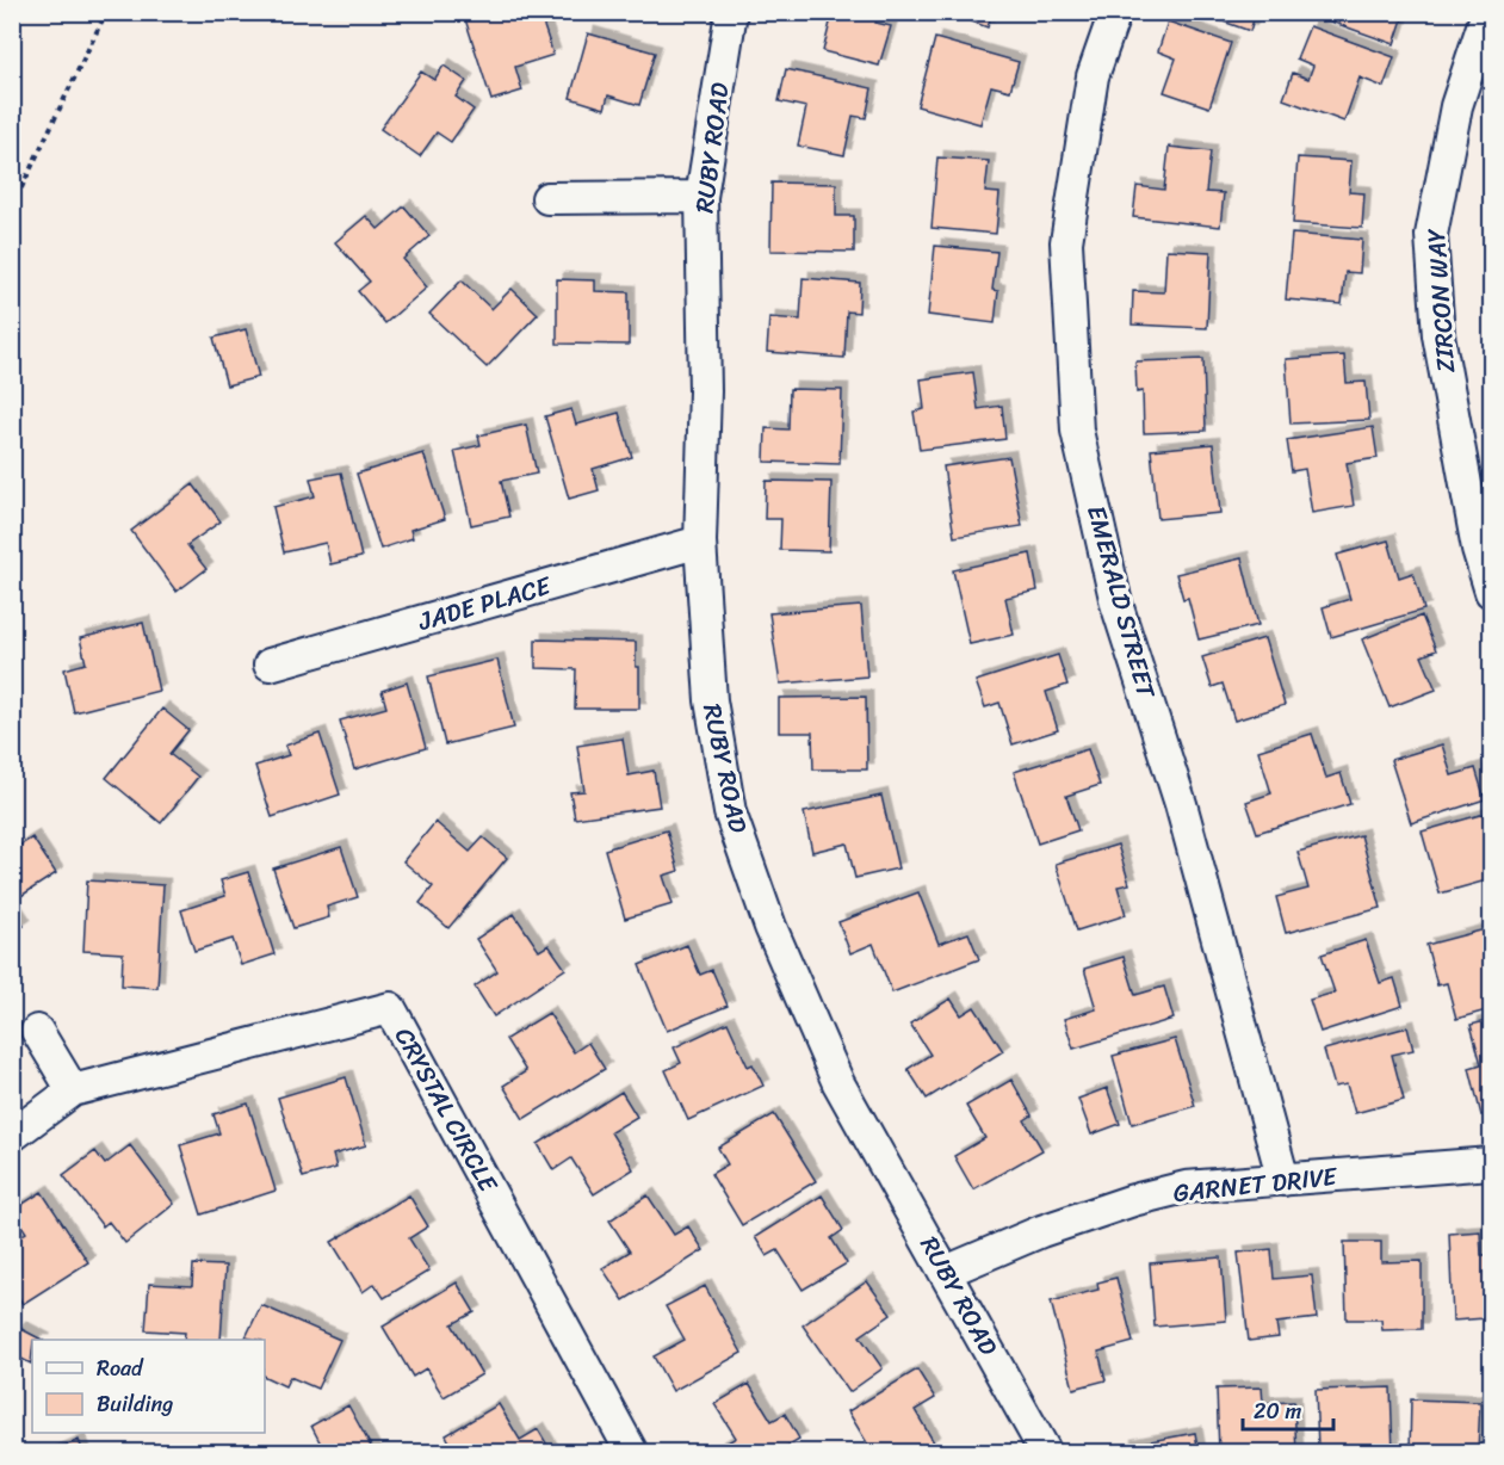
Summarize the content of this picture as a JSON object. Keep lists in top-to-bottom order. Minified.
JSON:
{"streets":{"street":["RUBY ROAD","ZIRCON WAY","EMERALD STREET","JADE PLACE","CRYSTAL CIRCLE","GARNET DRIVE"]},"crossings":[["RUBY ROAD","JADE PLACE"],["RUBY ROAD","GARNET DRIVE"],["EMERALD STREET","GARNET DRIVE"]],"legend":["Road","Building"],"scale_bar":"20 m"}
